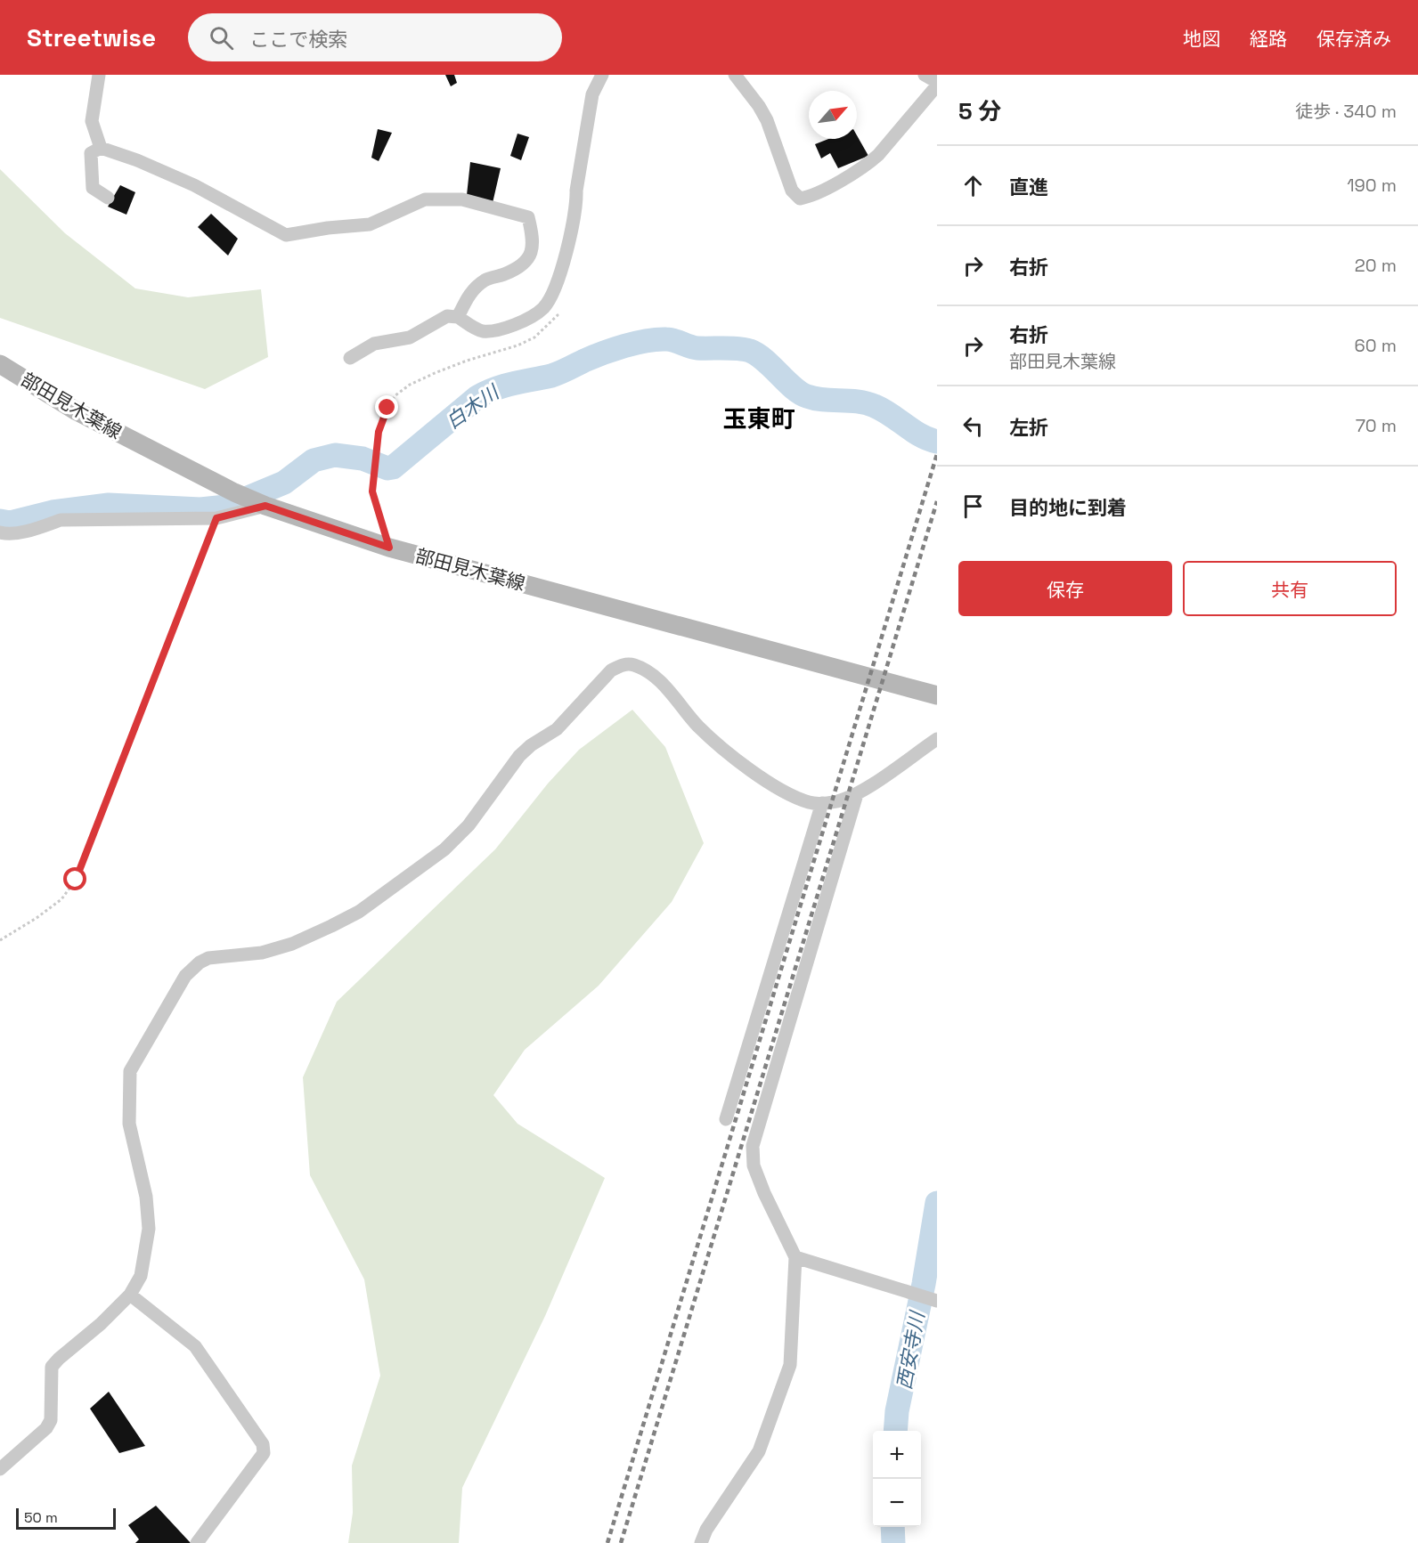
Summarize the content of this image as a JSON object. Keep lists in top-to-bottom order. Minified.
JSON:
{"streets":{"main road":["部田見木葉線"]},"districts":["玉東町"],"water":["白木川","西安寺川"],"scale_bar":"50 m","north":"top right","page":{"header":"Streetwise","search":"ここで検索","nav":["地図","経路","保存済み"],"heading":["5 分","徒歩 · 340 m"],"list":[["直進","190 m"],["右折","20 m"],["右折","部田見木葉線","60 m"],["左折","70 m"],"目的地に到着"],"buttons":["保存","共有"],"map_buttons":["+","−"],"scale":"50 m"}}
